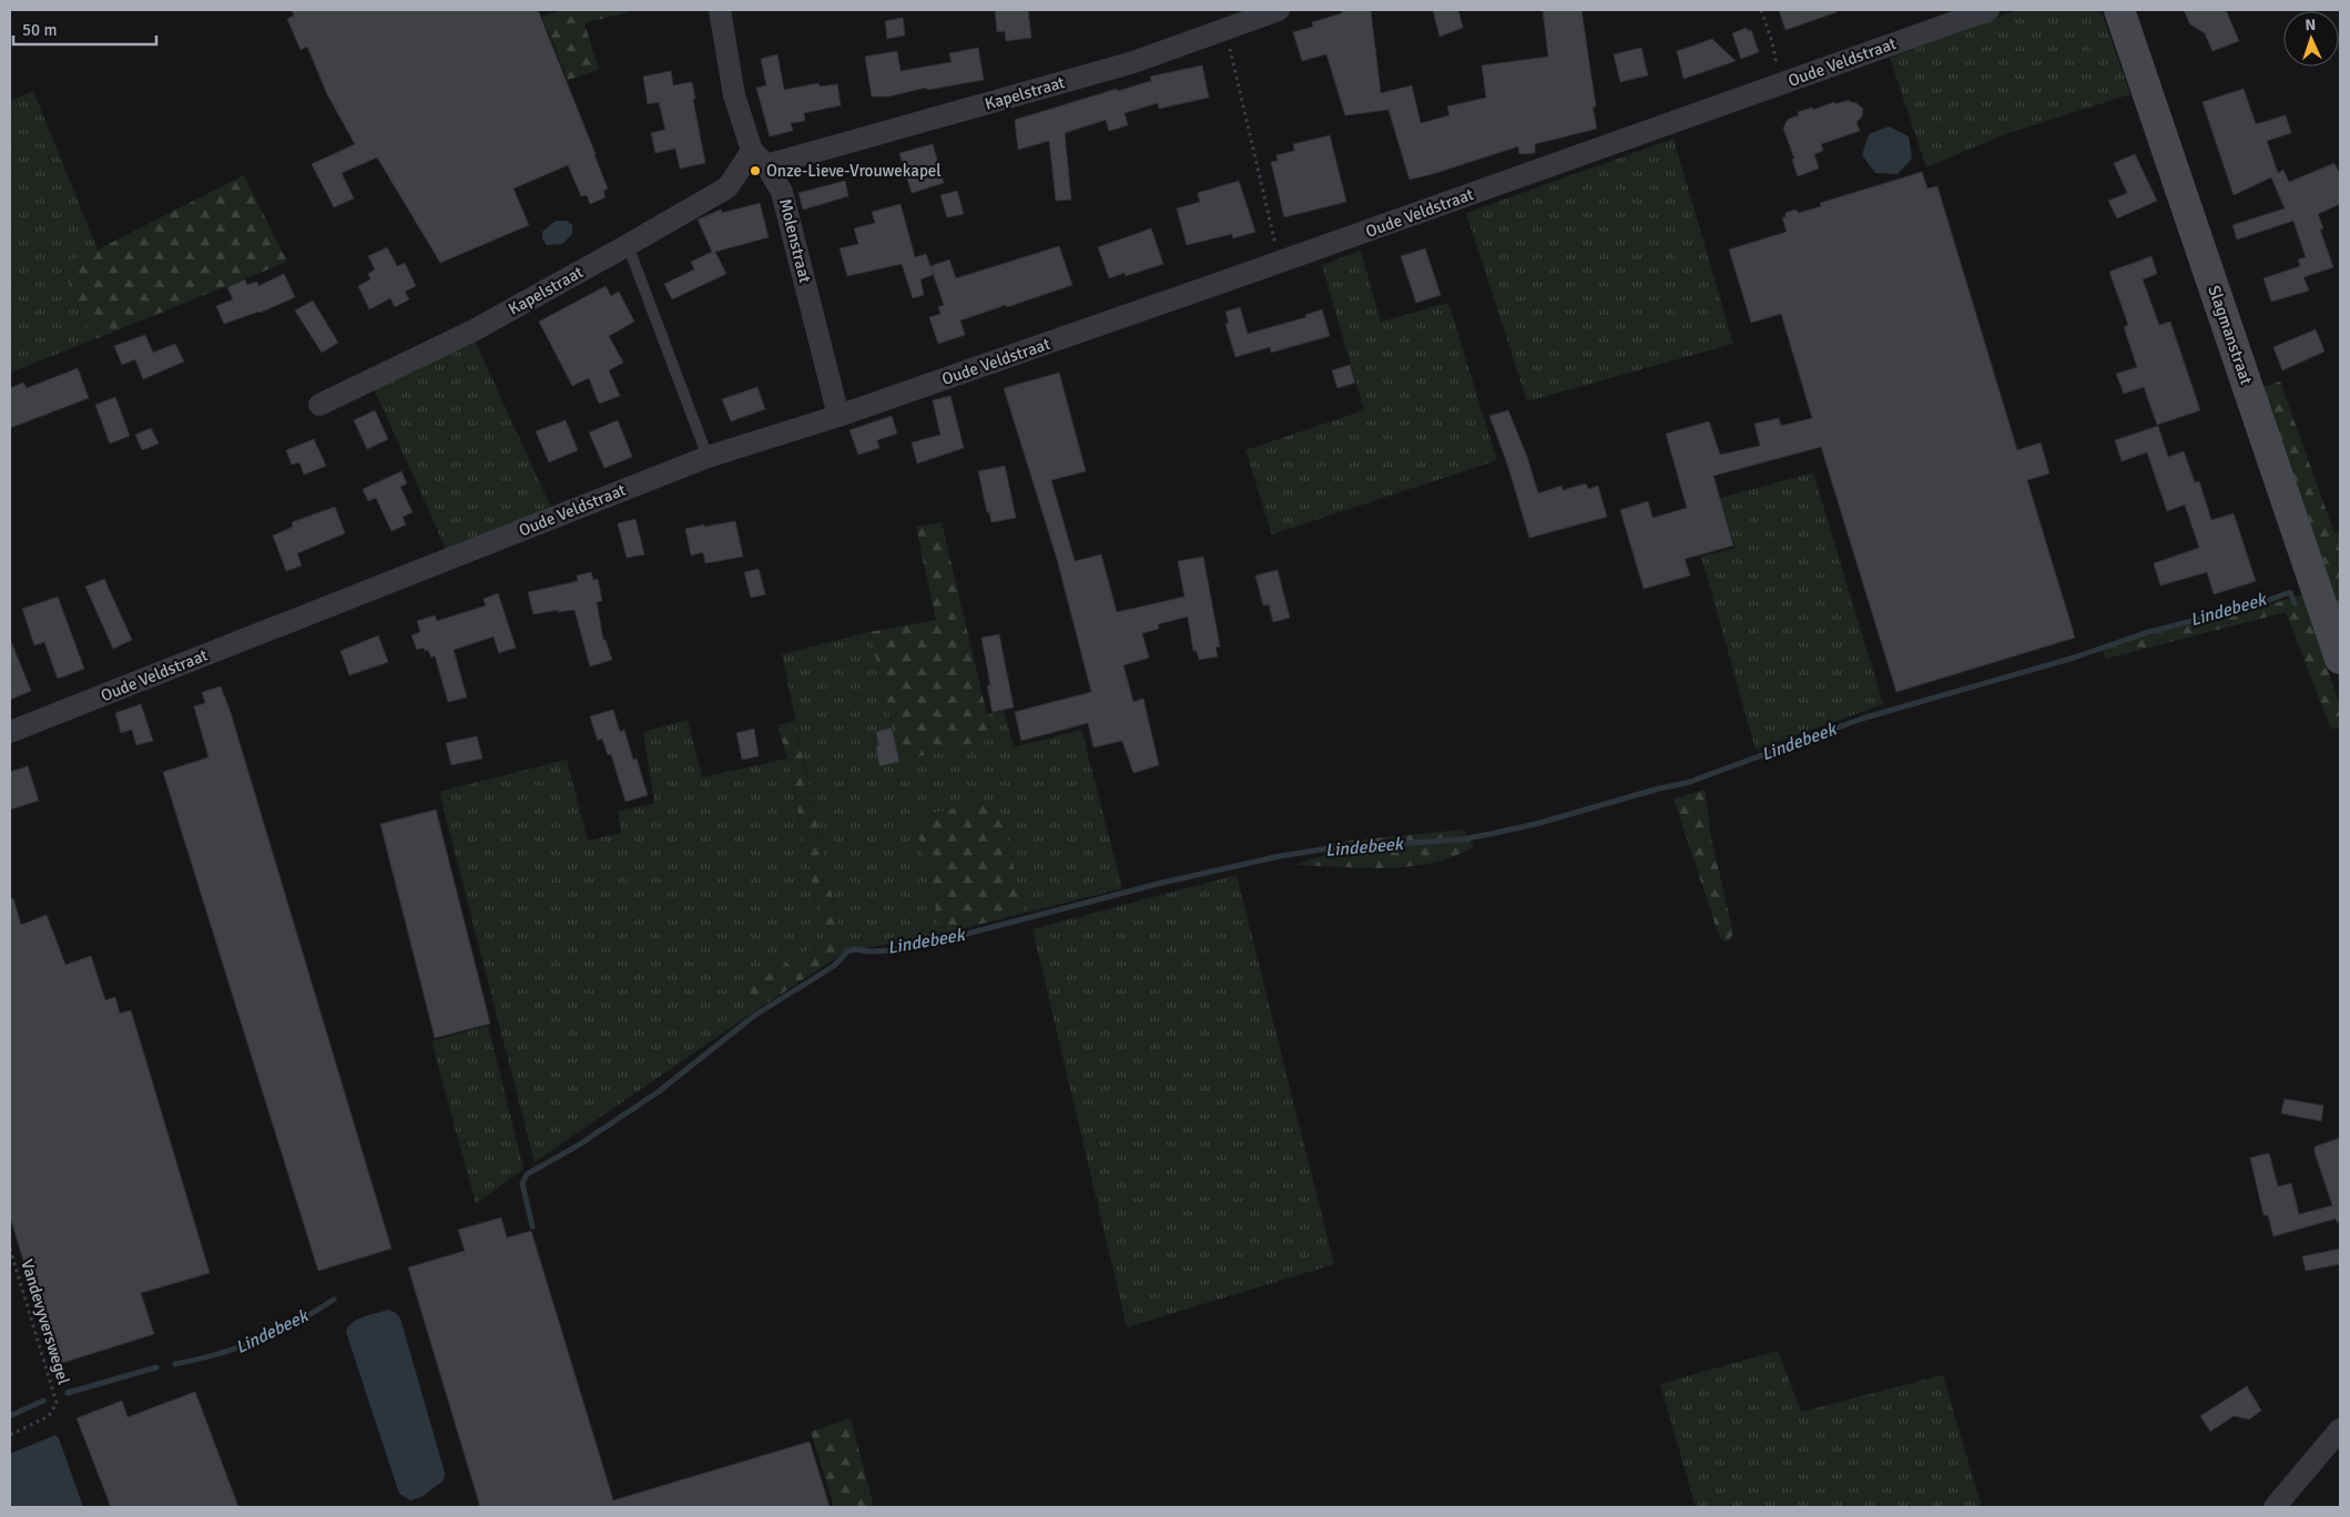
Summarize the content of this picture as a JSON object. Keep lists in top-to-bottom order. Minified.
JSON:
{"streets":{"main road":["Slagmanstraat"],"street":["Oude Veldstraat","Kapelstraat","Molenstraat"],"path":["Vandevyverswegel"]},"crossings":[["Oude Veldstraat","Molenstraat"],["Kapelstraat","Molenstraat"]],"water":["Lindebeek"],"places":["Onze-Lieve-Vrouwekapel"],"scale_bar":"50 m","north":"top"}
